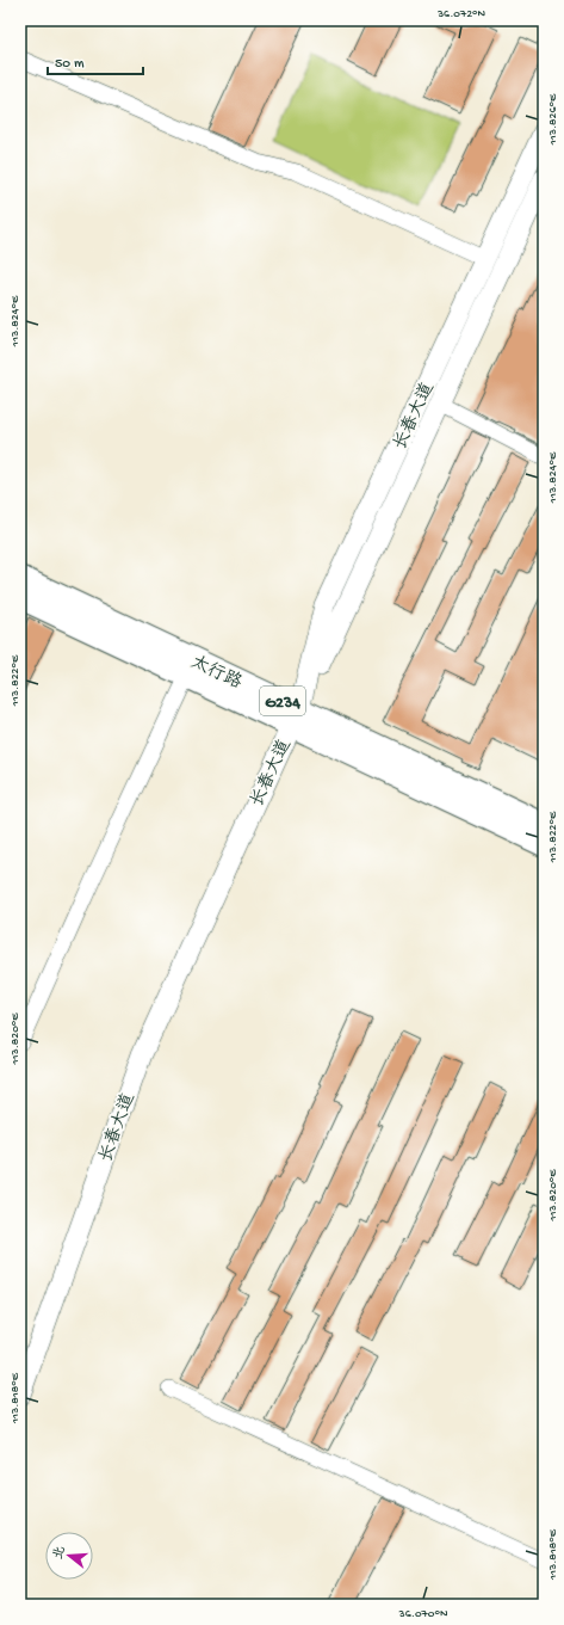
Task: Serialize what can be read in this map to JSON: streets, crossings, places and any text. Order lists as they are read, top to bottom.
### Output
{
  "streets": {
    "highway": ["太行路", "G234"],
    "main road": ["长春大道"]
  },
  "crossings": [
    ["长春大道", "太行路"]
  ],
  "scale_bar": "50 m",
  "north": "left",
  "coordinates": [
    "36.072°N",
    "113.826°E",
    "113.824°E",
    "113.822°E",
    "113.820°E",
    "113.818°E",
    "36.070°N"
  ]
}
